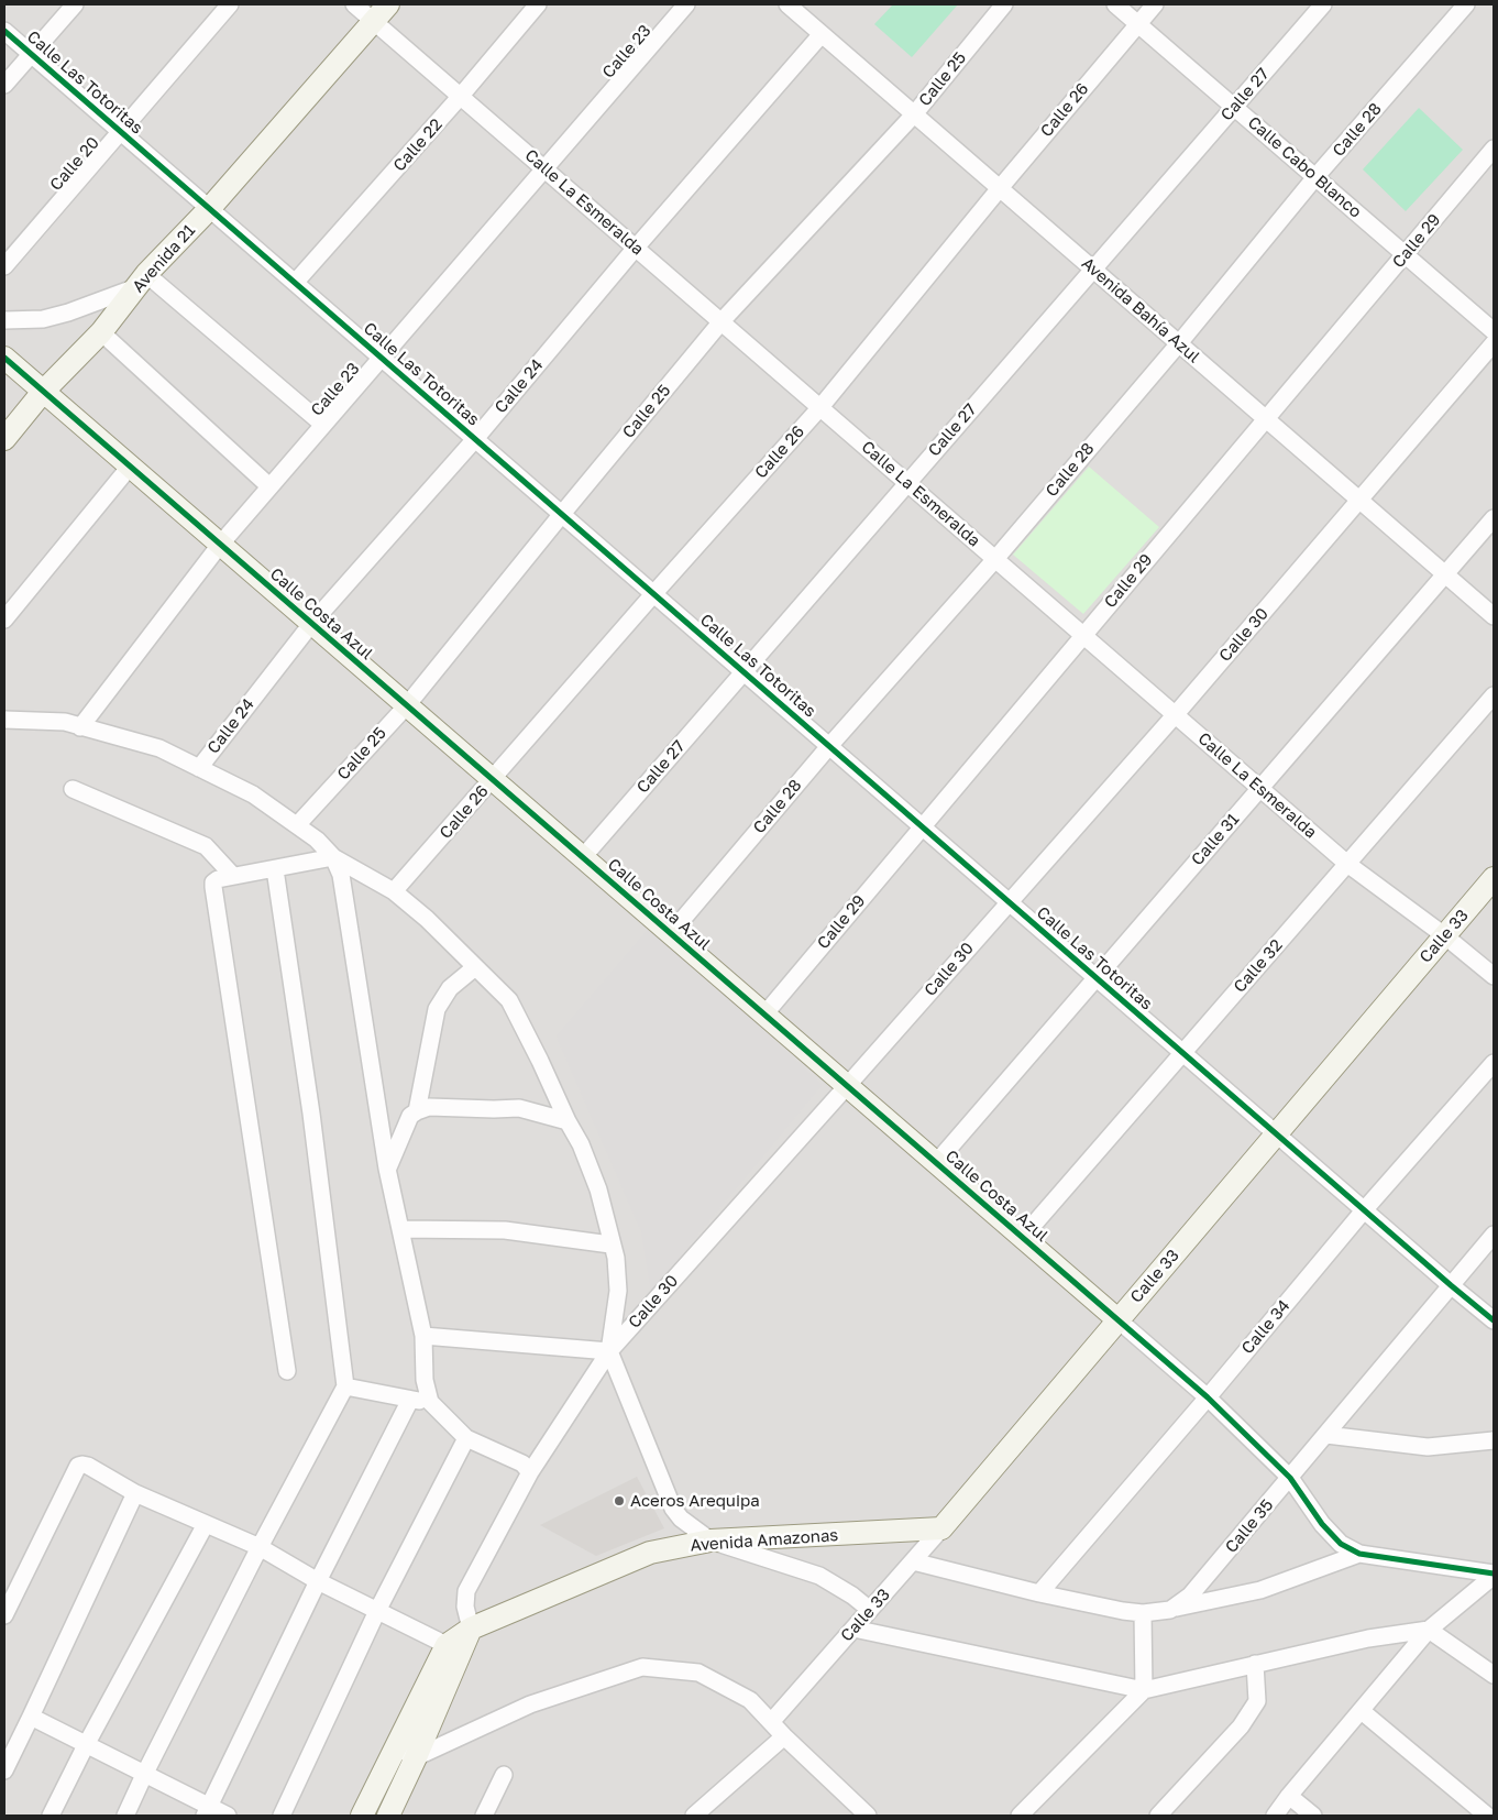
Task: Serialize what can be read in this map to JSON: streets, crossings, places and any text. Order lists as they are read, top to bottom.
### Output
{
  "streets": {
    "street": [
      "Calle 23",
      "Calle 25",
      "Calle Las Totoritas",
      "Calle 27",
      "Calle 26",
      "Calle 28",
      "Calle 22",
      "Calle 20",
      "Calle Cabo Blanco",
      "Calle La Esmeralda",
      "Calle 29",
      "Avenida 21",
      "Avenida Bahía Azul",
      "Calle 24",
      "Calle Costa Azul",
      "Calle 30",
      "Calle 31",
      "Calle 33",
      "Calle 32",
      "Calle 34",
      "Calle 35",
      "Avenida Amazonas"
    ]
  },
  "crossings": [
    ["Calle 23", "Calle Las Totoritas"],
    ["Calle 23", "Calle La Esmeralda"],
    ["Calle 23", "Calle Costa Azul"],
    ["Calle 25", "Calle Las Totoritas"],
    ["Calle 25", "Calle La Esmeralda"],
    ["Calle 25", "Avenida Bahía Azul"],
    ["Calle 25", "Calle Costa Azul"],
    ["Calle Las Totoritas", "Calle 27"],
    ["Calle Las Totoritas", "Calle 26"],
    ["Calle Las Totoritas", "Calle 28"],
    ["Calle Las Totoritas", "Calle 22"],
    ["Calle Las Totoritas", "Calle 20"],
    ["Calle Las Totoritas", "Calle 29"],
    ["Calle Las Totoritas", "Avenida 21"],
    ["Calle Las Totoritas", "Calle 24"],
    ["Calle Las Totoritas", "Calle 30"],
    ["Calle Las Totoritas", "Calle 31"],
    ["Calle Las Totoritas", "Calle 33"],
    ["Calle Las Totoritas", "Calle 32"],
    ["Calle Las Totoritas", "Calle 34"],
    ["Calle Las Totoritas", "Calle 35"],
    ["Calle 27", "Calle Cabo Blanco"],
    ["Calle 27", "Calle La Esmeralda"],
    ["Calle 27", "Avenida Bahía Azul"],
    ["Calle 27", "Calle Costa Azul"],
    ["Calle 26", "Calle Cabo Blanco"],
    ["Calle 26", "Calle La Esmeralda"],
    ["Calle 26", "Avenida Bahía Azul"],
    ["Calle 26", "Calle Costa Azul"],
    ["Calle 28", "Calle Cabo Blanco"],
    ["Calle 28", "Calle La Esmeralda"],
    ["Calle 28", "Avenida Bahía Azul"],
    ["Calle 28", "Calle Costa Azul"],
    ["Calle 22", "Calle La Esmeralda"],
    ["Calle Cabo Blanco", "Calle 29"],
    ["Calle La Esmeralda", "Calle 29"],
    ["Calle La Esmeralda", "Avenida 21"],
    ["Calle La Esmeralda", "Calle 24"],
    ["Calle La Esmeralda", "Calle 30"],
    ["Calle La Esmeralda", "Calle 31"],
    ["Calle La Esmeralda", "Calle 33"],
    ["Calle La Esmeralda", "Calle 32"],
    ["Calle 29", "Avenida Bahía Azul"],
    ["Calle 29", "Calle Costa Azul"],
    ["Avenida 21", "Calle Costa Azul"],
    ["Avenida Bahía Azul", "Calle 24"],
    ["Avenida Bahía Azul", "Calle 30"],
    ["Avenida Bahía Azul", "Calle 31"],
    ["Calle 24", "Calle Costa Azul"],
    ["Calle Costa Azul", "Calle 30"],
    ["Calle Costa Azul", "Calle 31"],
    ["Calle Costa Azul", "Calle 33"],
    ["Calle Costa Azul", "Calle 32"],
    ["Calle Costa Azul", "Calle 34"],
    ["Calle Costa Azul", "Calle 35"],
    ["Calle 30", "Avenida Amazonas"],
    ["Calle 33", "Calle 35"],
    ["Calle 33", "Avenida Amazonas"],
    ["Calle 34", "Calle 35"]
  ],
  "places": ["Aceros Arequipa"]
}
